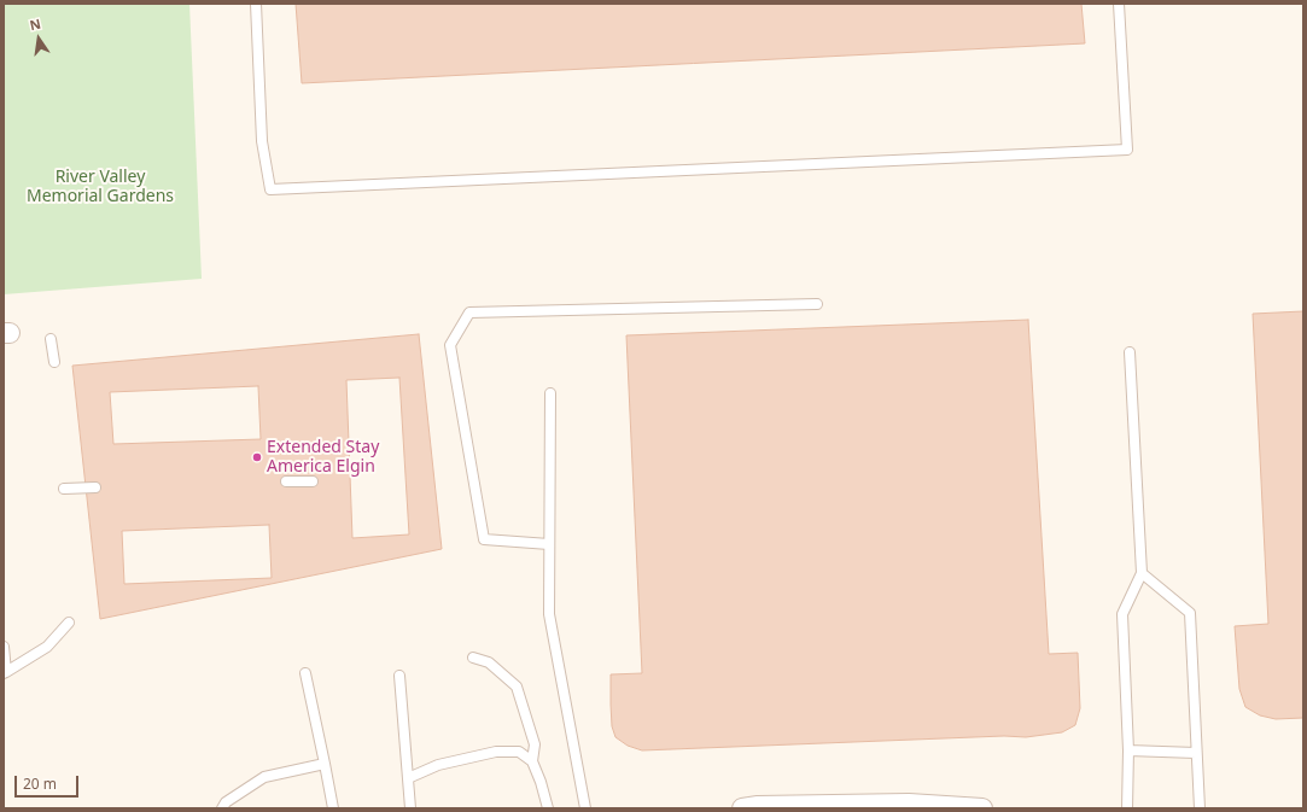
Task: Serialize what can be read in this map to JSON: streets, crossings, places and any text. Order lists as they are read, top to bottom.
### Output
{
  "parks": ["River Valley Memorial Gardens"],
  "places": ["Extended Stay America Elgin"],
  "scale_bar": "20 m",
  "north": "top"
}
